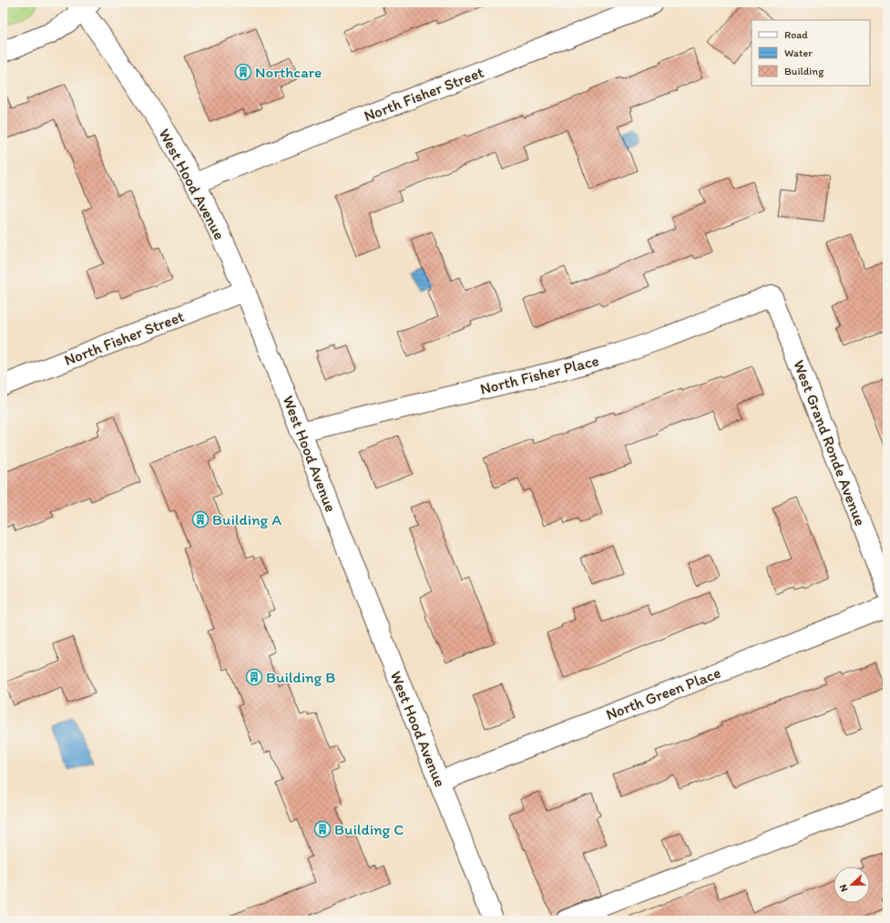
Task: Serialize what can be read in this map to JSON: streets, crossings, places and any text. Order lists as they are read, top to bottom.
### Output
{
  "streets": {
    "street": [
      "North Fisher Street",
      "West Hood Avenue",
      "North Fisher Place",
      "West Grand Ronde Avenue",
      "North Green Place"
    ]
  },
  "crossings": [
    ["North Fisher Street", "West Hood Avenue"],
    ["West Hood Avenue", "North Fisher Place"],
    ["West Hood Avenue", "North Green Place"],
    ["North Fisher Place", "West Grand Ronde Avenue"]
  ],
  "places": {
    "building": [
      "Northcare",
      "Building A",
      "Building B",
      "Building C"
    ]
  },
  "legend": ["Road", "Water", "Building"],
  "north": "left"
}
